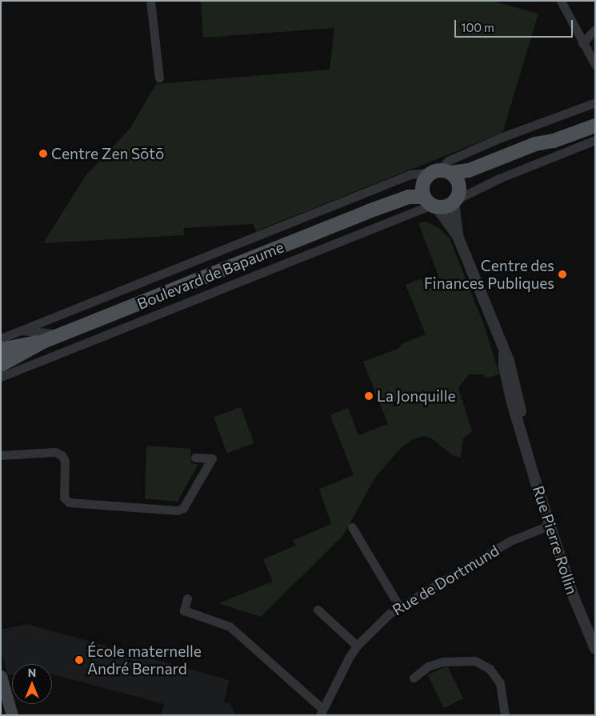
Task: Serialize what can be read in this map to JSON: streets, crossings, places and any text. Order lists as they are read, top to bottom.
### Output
{
  "streets": {
    "main road": ["Boulevard de Bapaume"],
    "street": ["Rue Pierre Rollin", "Rue de Dortmund"]
  },
  "crossings": [
    ["Boulevard de Bapaume", "Rue Pierre Rollin"],
    ["Rue Pierre Rollin", "Rue de Dortmund"]
  ],
  "places": [
    "Centre Zen Sōtō",
    "Centre des Finances Publiques",
    "La Jonquille",
    "École maternelle André Bernard"
  ],
  "scale_bar": "100 m",
  "north": "top"
}
